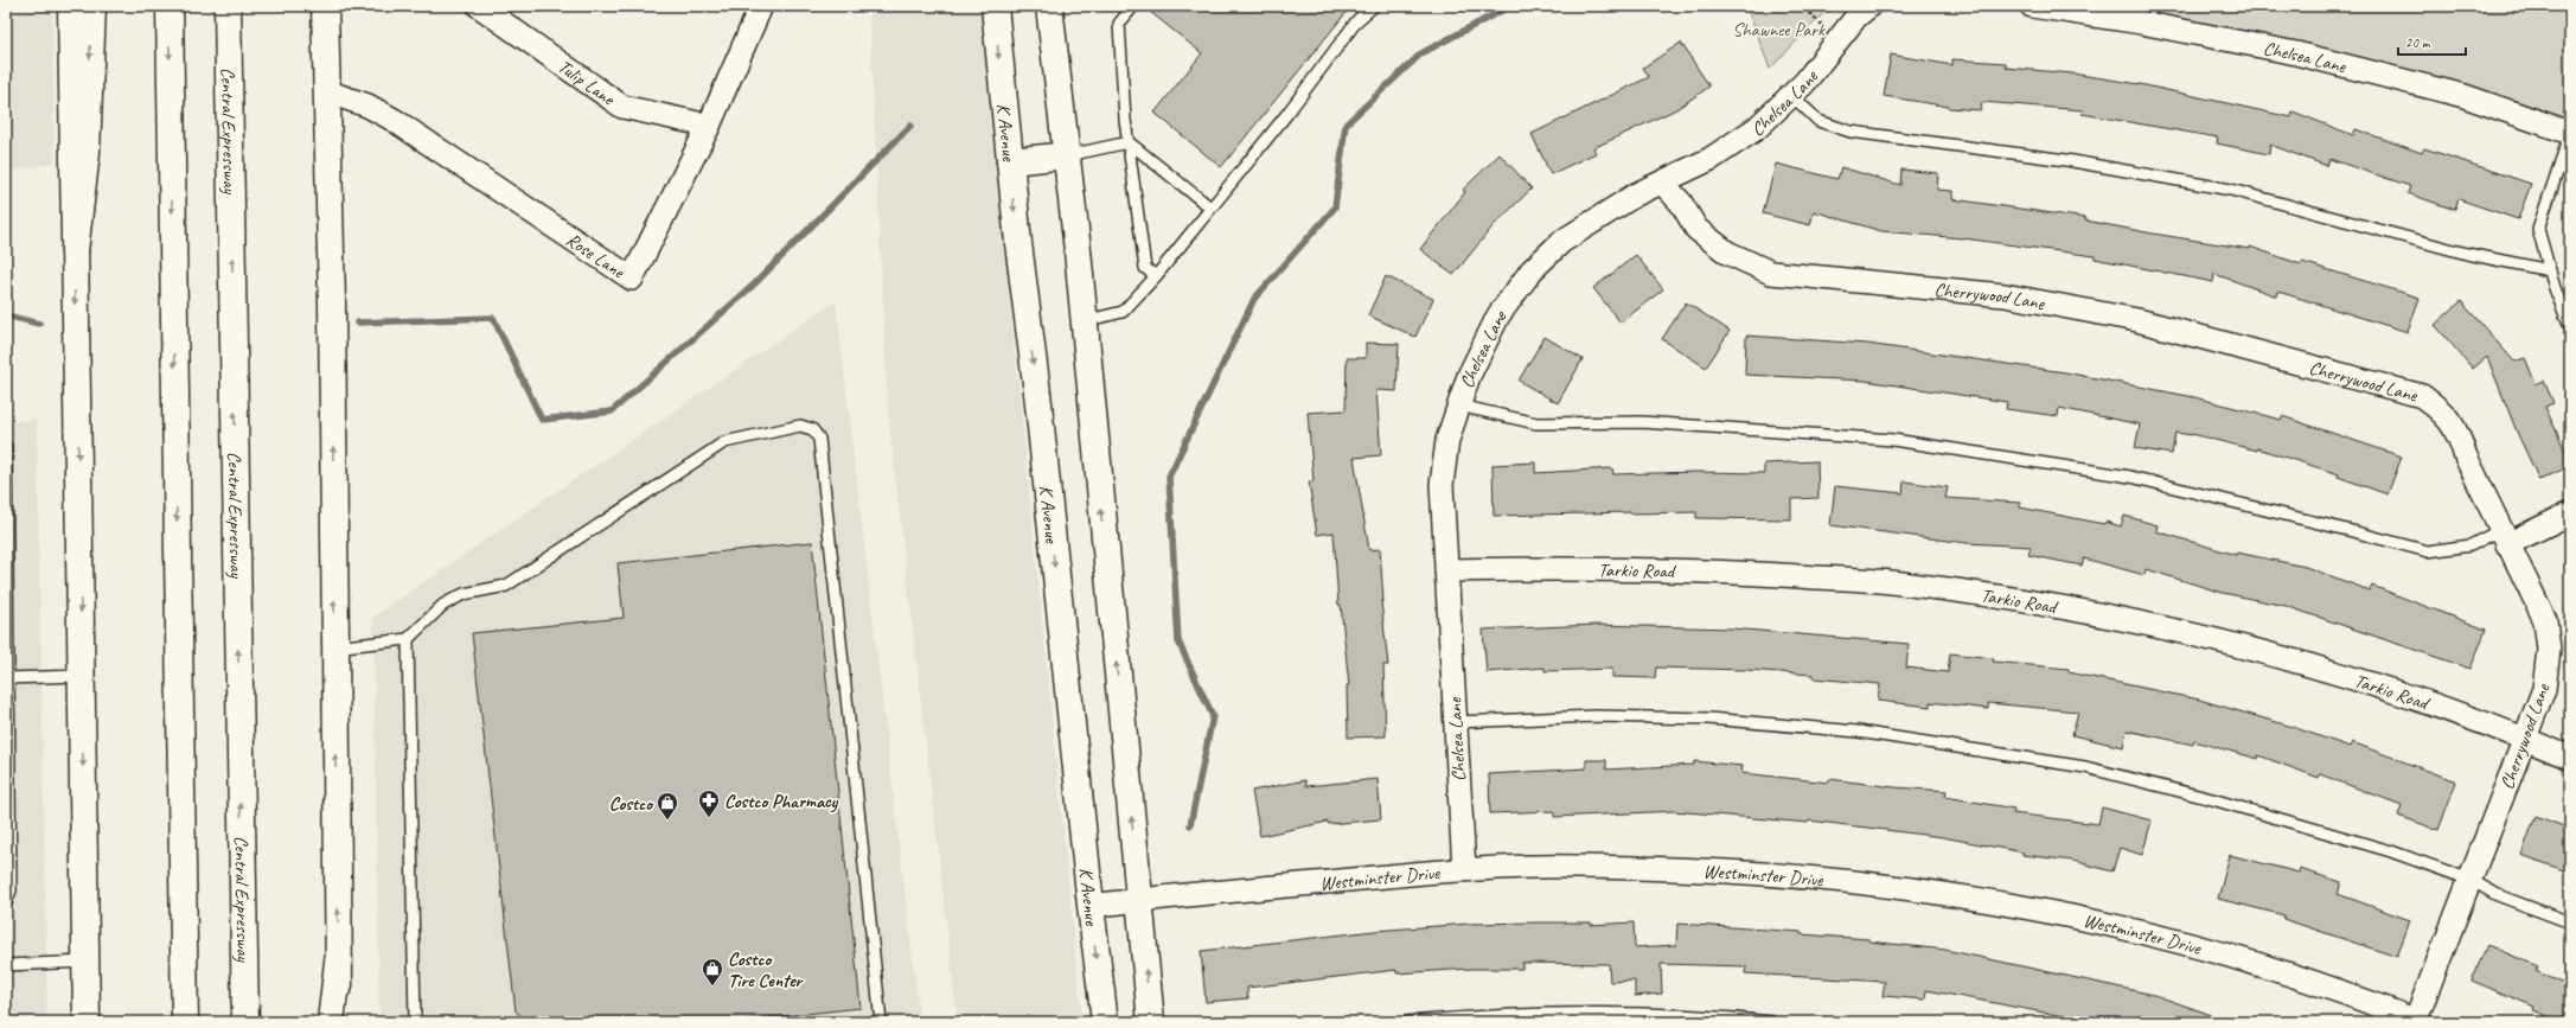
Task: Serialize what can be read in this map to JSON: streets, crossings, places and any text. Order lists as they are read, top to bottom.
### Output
{
  "streets": {
    "main road": ["Central Expressway", "K Avenue"],
    "street": [
      "Chelsea Lane",
      "Tulip Lane",
      "Rose Lane",
      "Cherrywood Lane",
      "Tarkio Road",
      "Westminster Drive"
    ]
  },
  "crossings": [
    ["Chelsea Lane", "Cherrywood Lane"],
    ["Chelsea Lane", "Tarkio Road"],
    ["Chelsea Lane", "Westminster Drive"],
    ["Tulip Lane", "Rose Lane"],
    ["K Avenue", "Westminster Drive"],
    ["Cherrywood Lane", "Tarkio Road"],
    ["Cherrywood Lane", "Westminster Drive"]
  ],
  "parks": ["Shawnee Park"],
  "places": {
    "pharmacy": ["Costco Pharmacy"],
    "shop": ["Costco", "Costco Tire Center"]
  },
  "scale_bar": "20 m"
}
